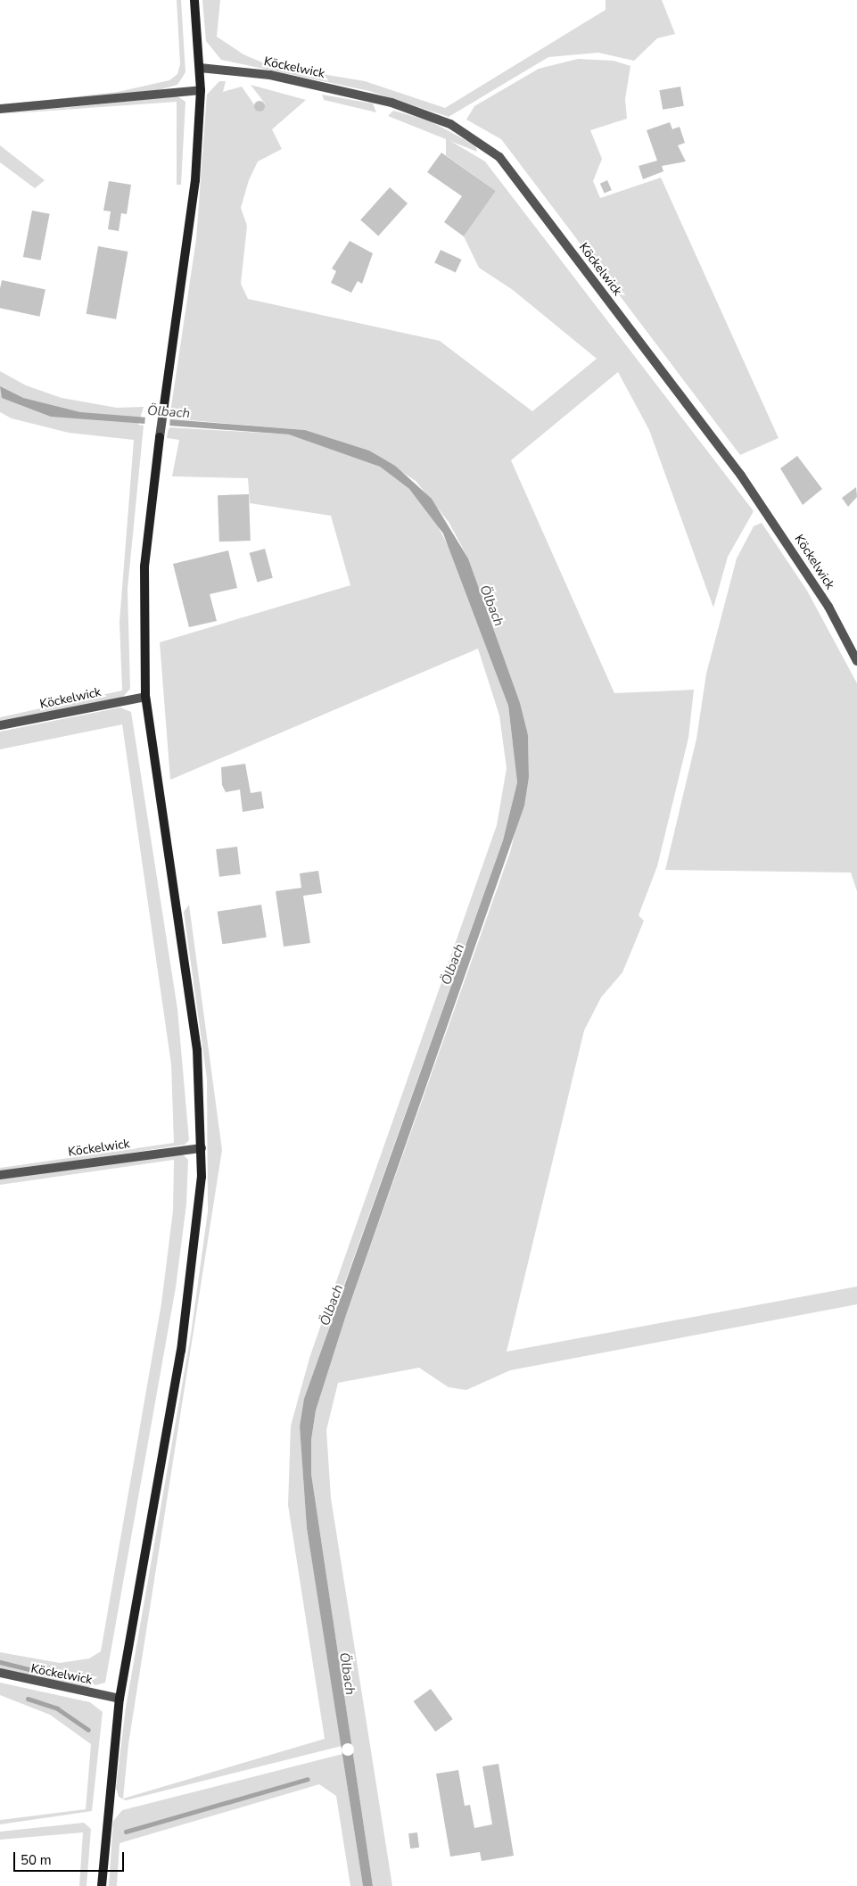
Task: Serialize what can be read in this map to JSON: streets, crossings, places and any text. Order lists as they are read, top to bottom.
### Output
{
  "streets": {
    "street": ["Köckelwick"]
  },
  "water": ["Ölbach"],
  "scale_bar": "50 m"
}
